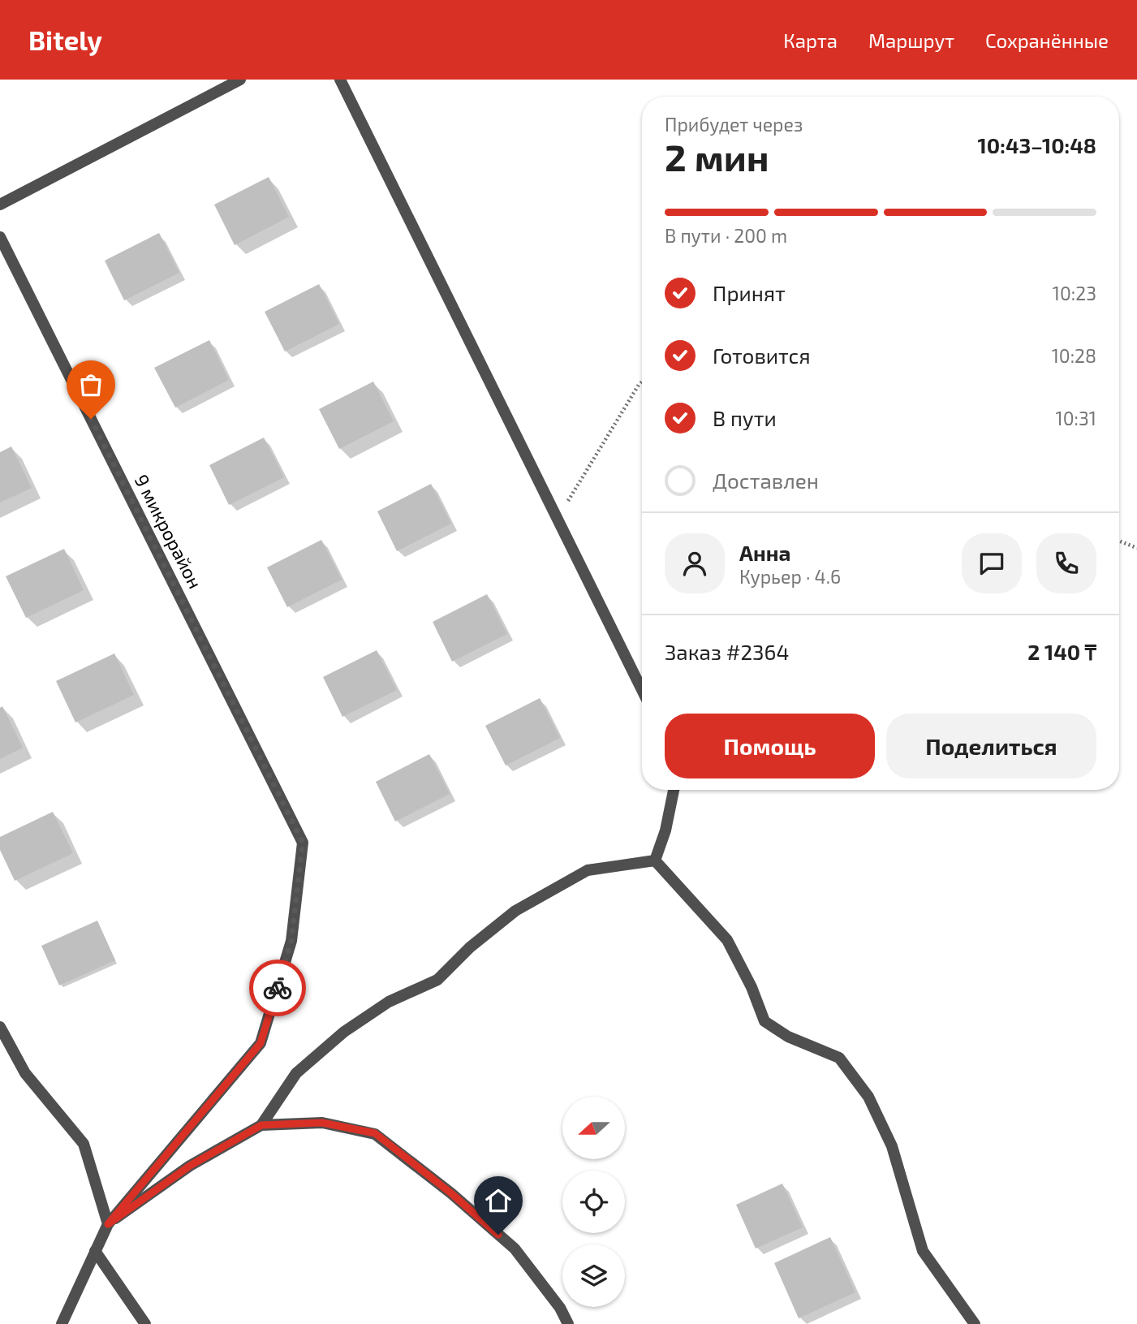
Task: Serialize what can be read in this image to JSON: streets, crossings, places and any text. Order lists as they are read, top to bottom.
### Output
{
  "streets": {
    "street": ["9 микрорайон"]
  },
  "north": "left",
  "page": {
    "header": "Bitely",
    "nav": ["Карта", "Маршрут", "Сохранённые"],
    "heading": ["2 мин", "Прибудет через", "10:43–10:48"],
    "panel": [
      "Анна",
      "Курьер · 4.6",
      "Заказ #2364",
      "2 140 ₸"
    ],
    "bar": "В пути · 200 m",
    "list": [
      ["Принят", "10:23"],
      ["Готовится", "10:28"],
      ["В пути", "10:31"],
      "Доставлен"
    ],
    "buttons": ["Помощь", "Поделиться"]
  }
}
